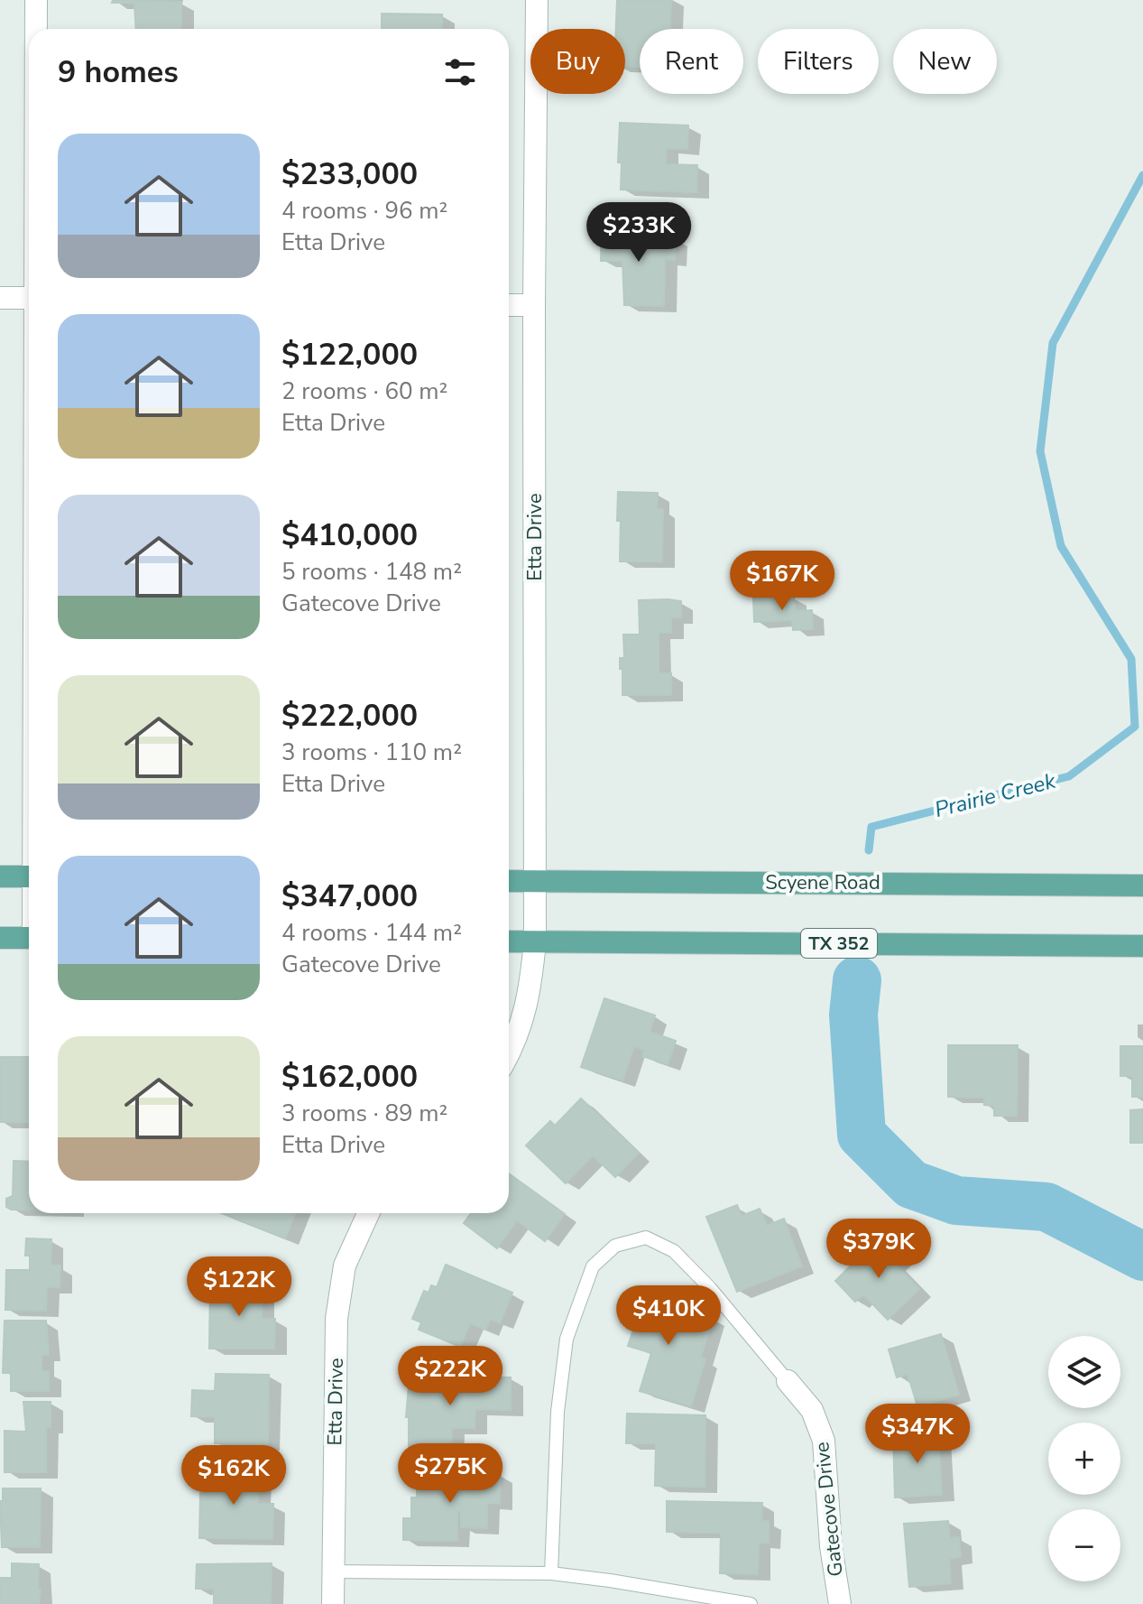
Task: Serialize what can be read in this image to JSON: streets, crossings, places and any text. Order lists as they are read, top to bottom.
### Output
{
  "streets": {
    "main road": ["Scyene Road", "TX 352"],
    "street": ["Etta Drive", "Gatecove Drive"]
  },
  "crossings": [
    ["Etta Drive", "Scyene Road"],
    ["Etta Drive", "TX 352"]
  ],
  "water": ["Prairie Creek"],
  "page": {
    "chip": [
      "Buy",
      "Rent",
      "Filters",
      "New"
    ],
    "heading": "9 homes",
    "list": [
      {
        "name": "$233,000",
        "note": "4 rooms · 96 m² · Etta Drive"
      },
      {
        "name": "$122,000",
        "note": "2 rooms · 60 m² · Etta Drive"
      },
      {
        "name": "$410,000",
        "note": "5 rooms · 148 m² · Gatecove Drive"
      },
      {
        "name": "$222,000",
        "note": "3 rooms · 110 m² · Etta Drive"
      },
      {
        "name": "$347,000",
        "note": "4 rooms · 144 m² · Gatecove Drive"
      },
      {
        "name": "$162,000",
        "note": "3 rooms · 89 m² · Etta Drive"
      }
    ],
    "price": [
      "$233K",
      "$167K",
      "$379K",
      "$122K",
      "$410K",
      "$222K",
      "$347K",
      "$275K",
      "$162K"
    ],
    "map_buttons": ["+", "−"]
  }
}
